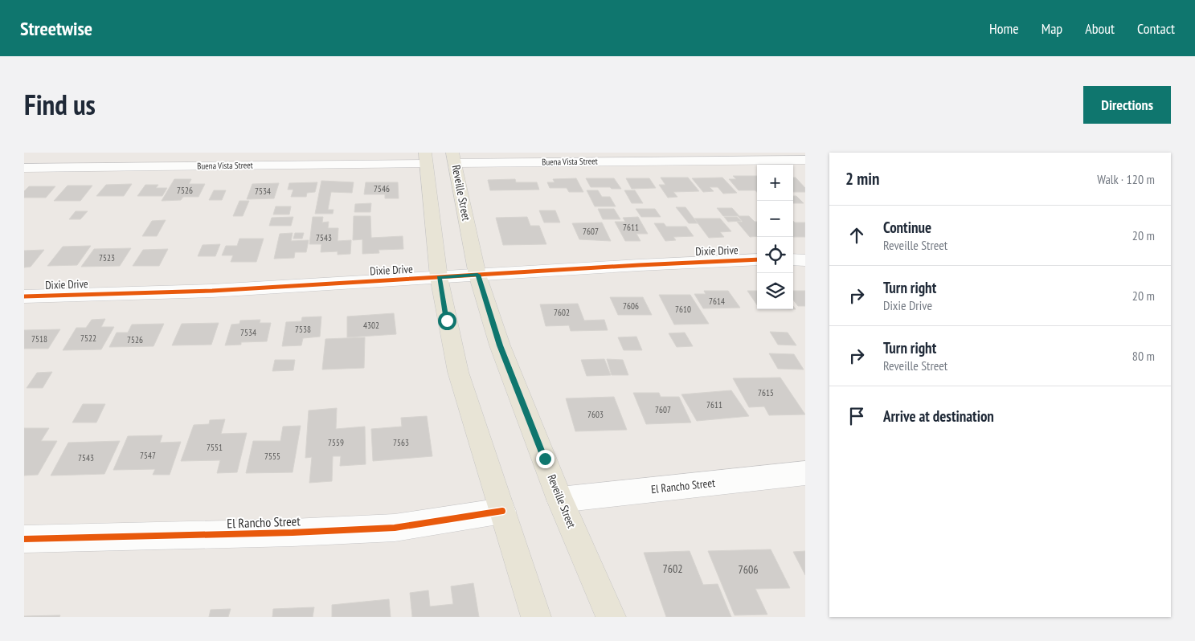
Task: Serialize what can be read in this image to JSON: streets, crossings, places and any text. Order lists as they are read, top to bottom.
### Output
{
  "streets": {
    "main road": ["Reveille Street"],
    "street": ["Buena Vista Street", "Dixie Drive", "El Rancho Street"]
  },
  "crossings": [
    ["Buena Vista Street", "Reveille Street"],
    ["Reveille Street", "Dixie Drive"],
    ["Reveille Street", "El Rancho Street"]
  ],
  "house_numbers": [
    "7546",
    "7526",
    "7534",
    "7611",
    "7607",
    "7543",
    "7523",
    "7614",
    "7606",
    "7610",
    "7602",
    "4302",
    "7538",
    "7534",
    "7522",
    "7518",
    "7526",
    "7615",
    "7611",
    "7607",
    "7603",
    "7559",
    "7563",
    "7551",
    "7547",
    "7555",
    "7543",
    "7602",
    "7606"
  ],
  "page": {
    "header": "Streetwise",
    "nav": [
      "Home",
      "Map",
      "About",
      "Contact"
    ],
    "title": "Find us",
    "buttons": "Directions",
    "heading": ["2 min", "Walk · 120 m"],
    "map_buttons": ["+", "−"],
    "list": [
      ["Continue", "Reveille Street", "20 m"],
      ["Turn right", "Dixie Drive", "20 m"],
      ["Turn right", "Reveille Street", "80 m"],
      "Arrive at destination"
    ]
  }
}
